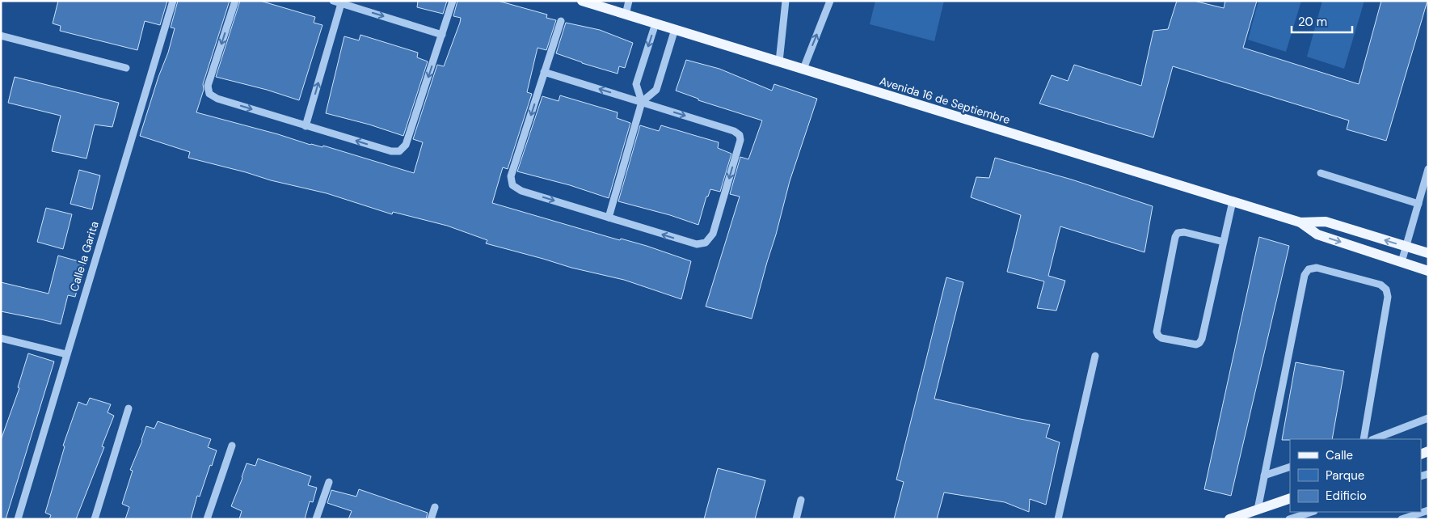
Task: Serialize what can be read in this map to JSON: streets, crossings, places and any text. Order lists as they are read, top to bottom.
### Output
{
  "streets": {
    "main road": ["Avenida 16 de Septiembre"],
    "street": ["Calle la Garita"]
  },
  "legend": ["Calle", "Parque", "Edificio"],
  "scale_bar": "20 m"
}
